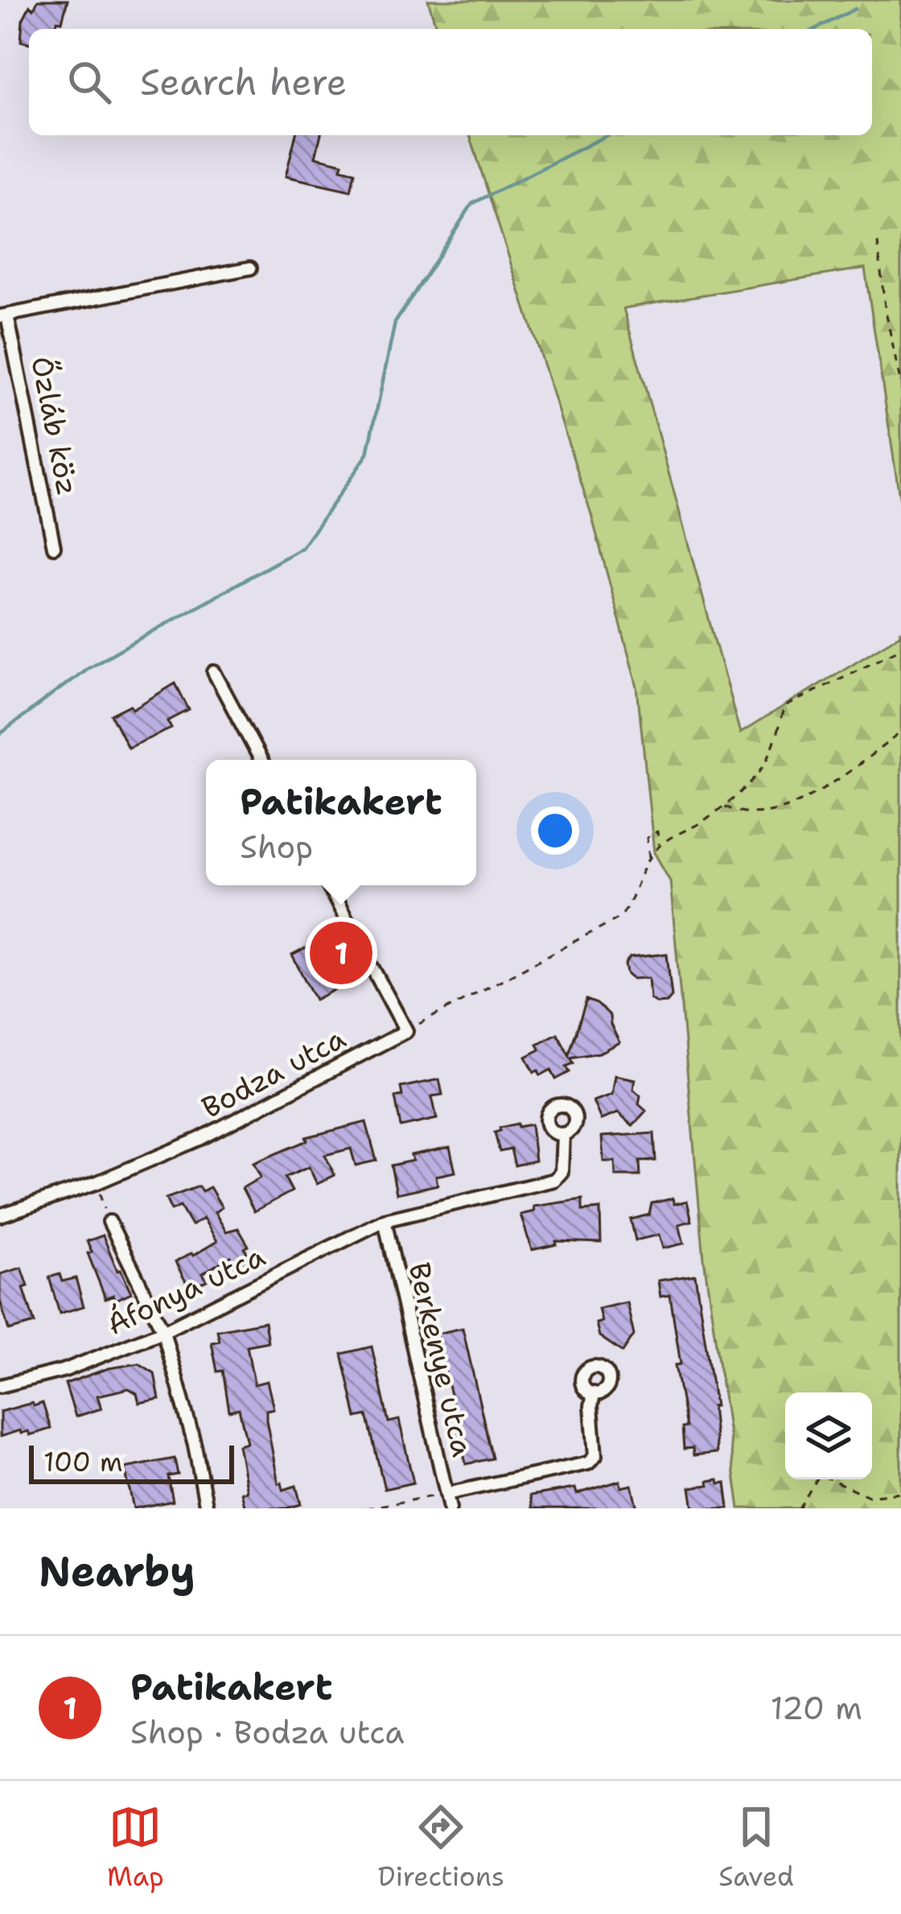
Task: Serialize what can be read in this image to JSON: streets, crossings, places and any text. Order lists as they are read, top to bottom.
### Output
{
  "streets": {
    "street": [
      "Őzláb köz",
      "Bodza utca",
      "Áfonya utca",
      "Berkenye utca"
    ]
  },
  "crossings": [
    ["Áfonya utca", "Berkenye utca"]
  ],
  "scale_bar": "100 m",
  "page": {
    "search": "Search here",
    "popup": ["Patikakert", "Shop"],
    "pins": "1",
    "scale": "100 m",
    "heading": "Nearby",
    "list": [
      {
        "mark": "1",
        "name": "Patikakert",
        "note": "Shop · Bodza utca",
        "value": "120 m"
      }
    ],
    "nav": ["Map", "Directions", "Saved"]
  }
}
